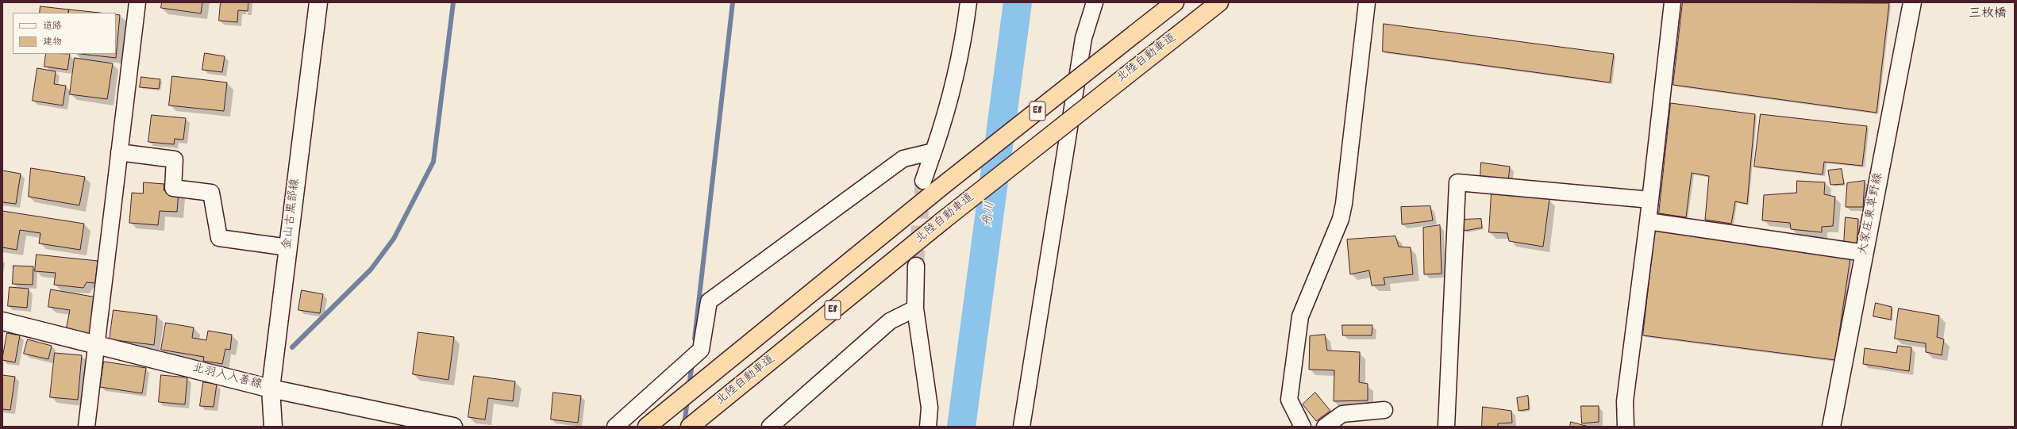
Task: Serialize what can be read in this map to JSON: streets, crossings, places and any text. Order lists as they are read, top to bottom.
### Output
{
  "streets": {
    "highway": ["北陸自動車道", "E8"],
    "main road": ["金山古黒部線", "大家庄東草野線", "北羽入入善線"]
  },
  "crossings": [
    ["金山古黒部線", "北羽入入善線"]
  ],
  "districts": ["三枚橋"],
  "water": ["舟川"],
  "legend": ["道路", "建物"]
}
